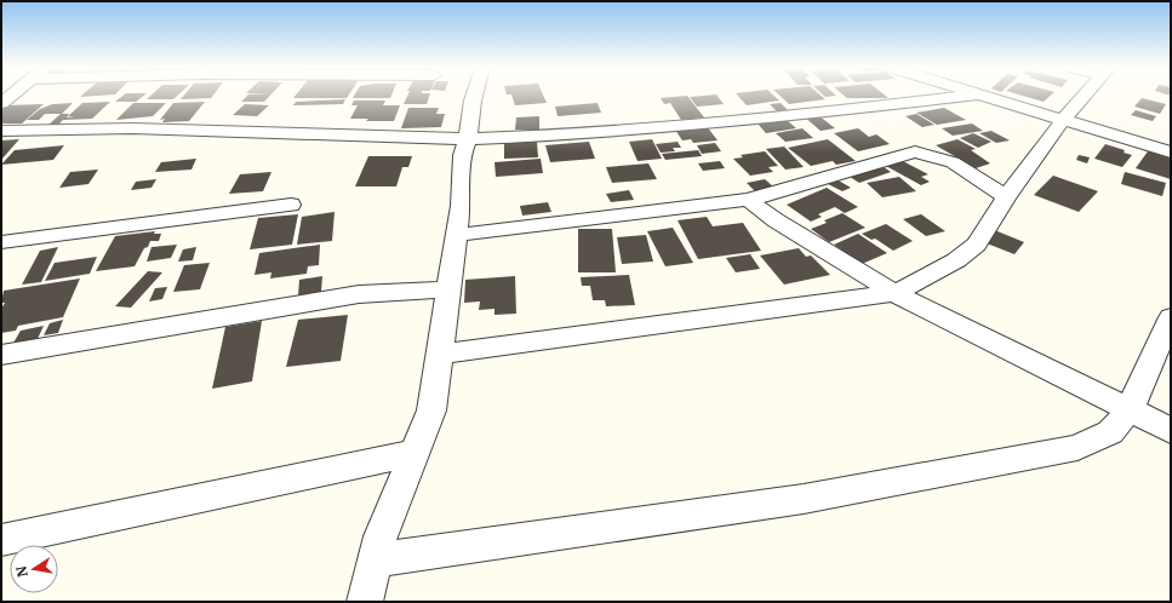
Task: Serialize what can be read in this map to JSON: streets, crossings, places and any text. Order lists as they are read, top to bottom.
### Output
{
  "north": "left"
}
